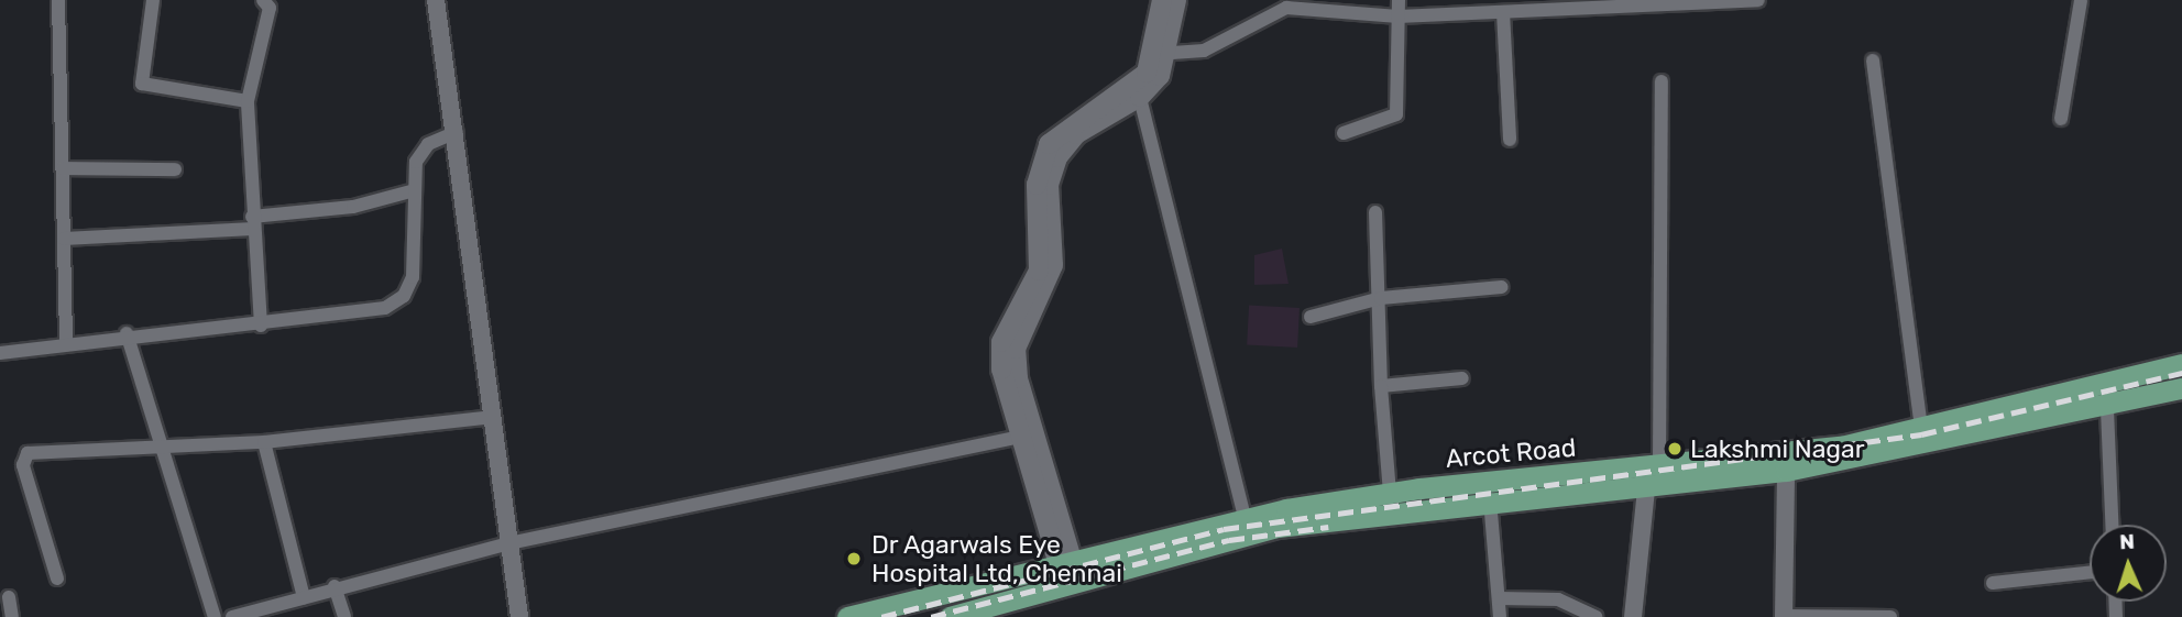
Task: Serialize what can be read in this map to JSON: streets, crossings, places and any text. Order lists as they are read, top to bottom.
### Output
{
  "streets": {
    "main road": ["Arcot Road"]
  },
  "places": ["Lakshmi Nagar", "Dr Agarwals Eye Hospital Ltd, Chennai"],
  "north": "top"
}
